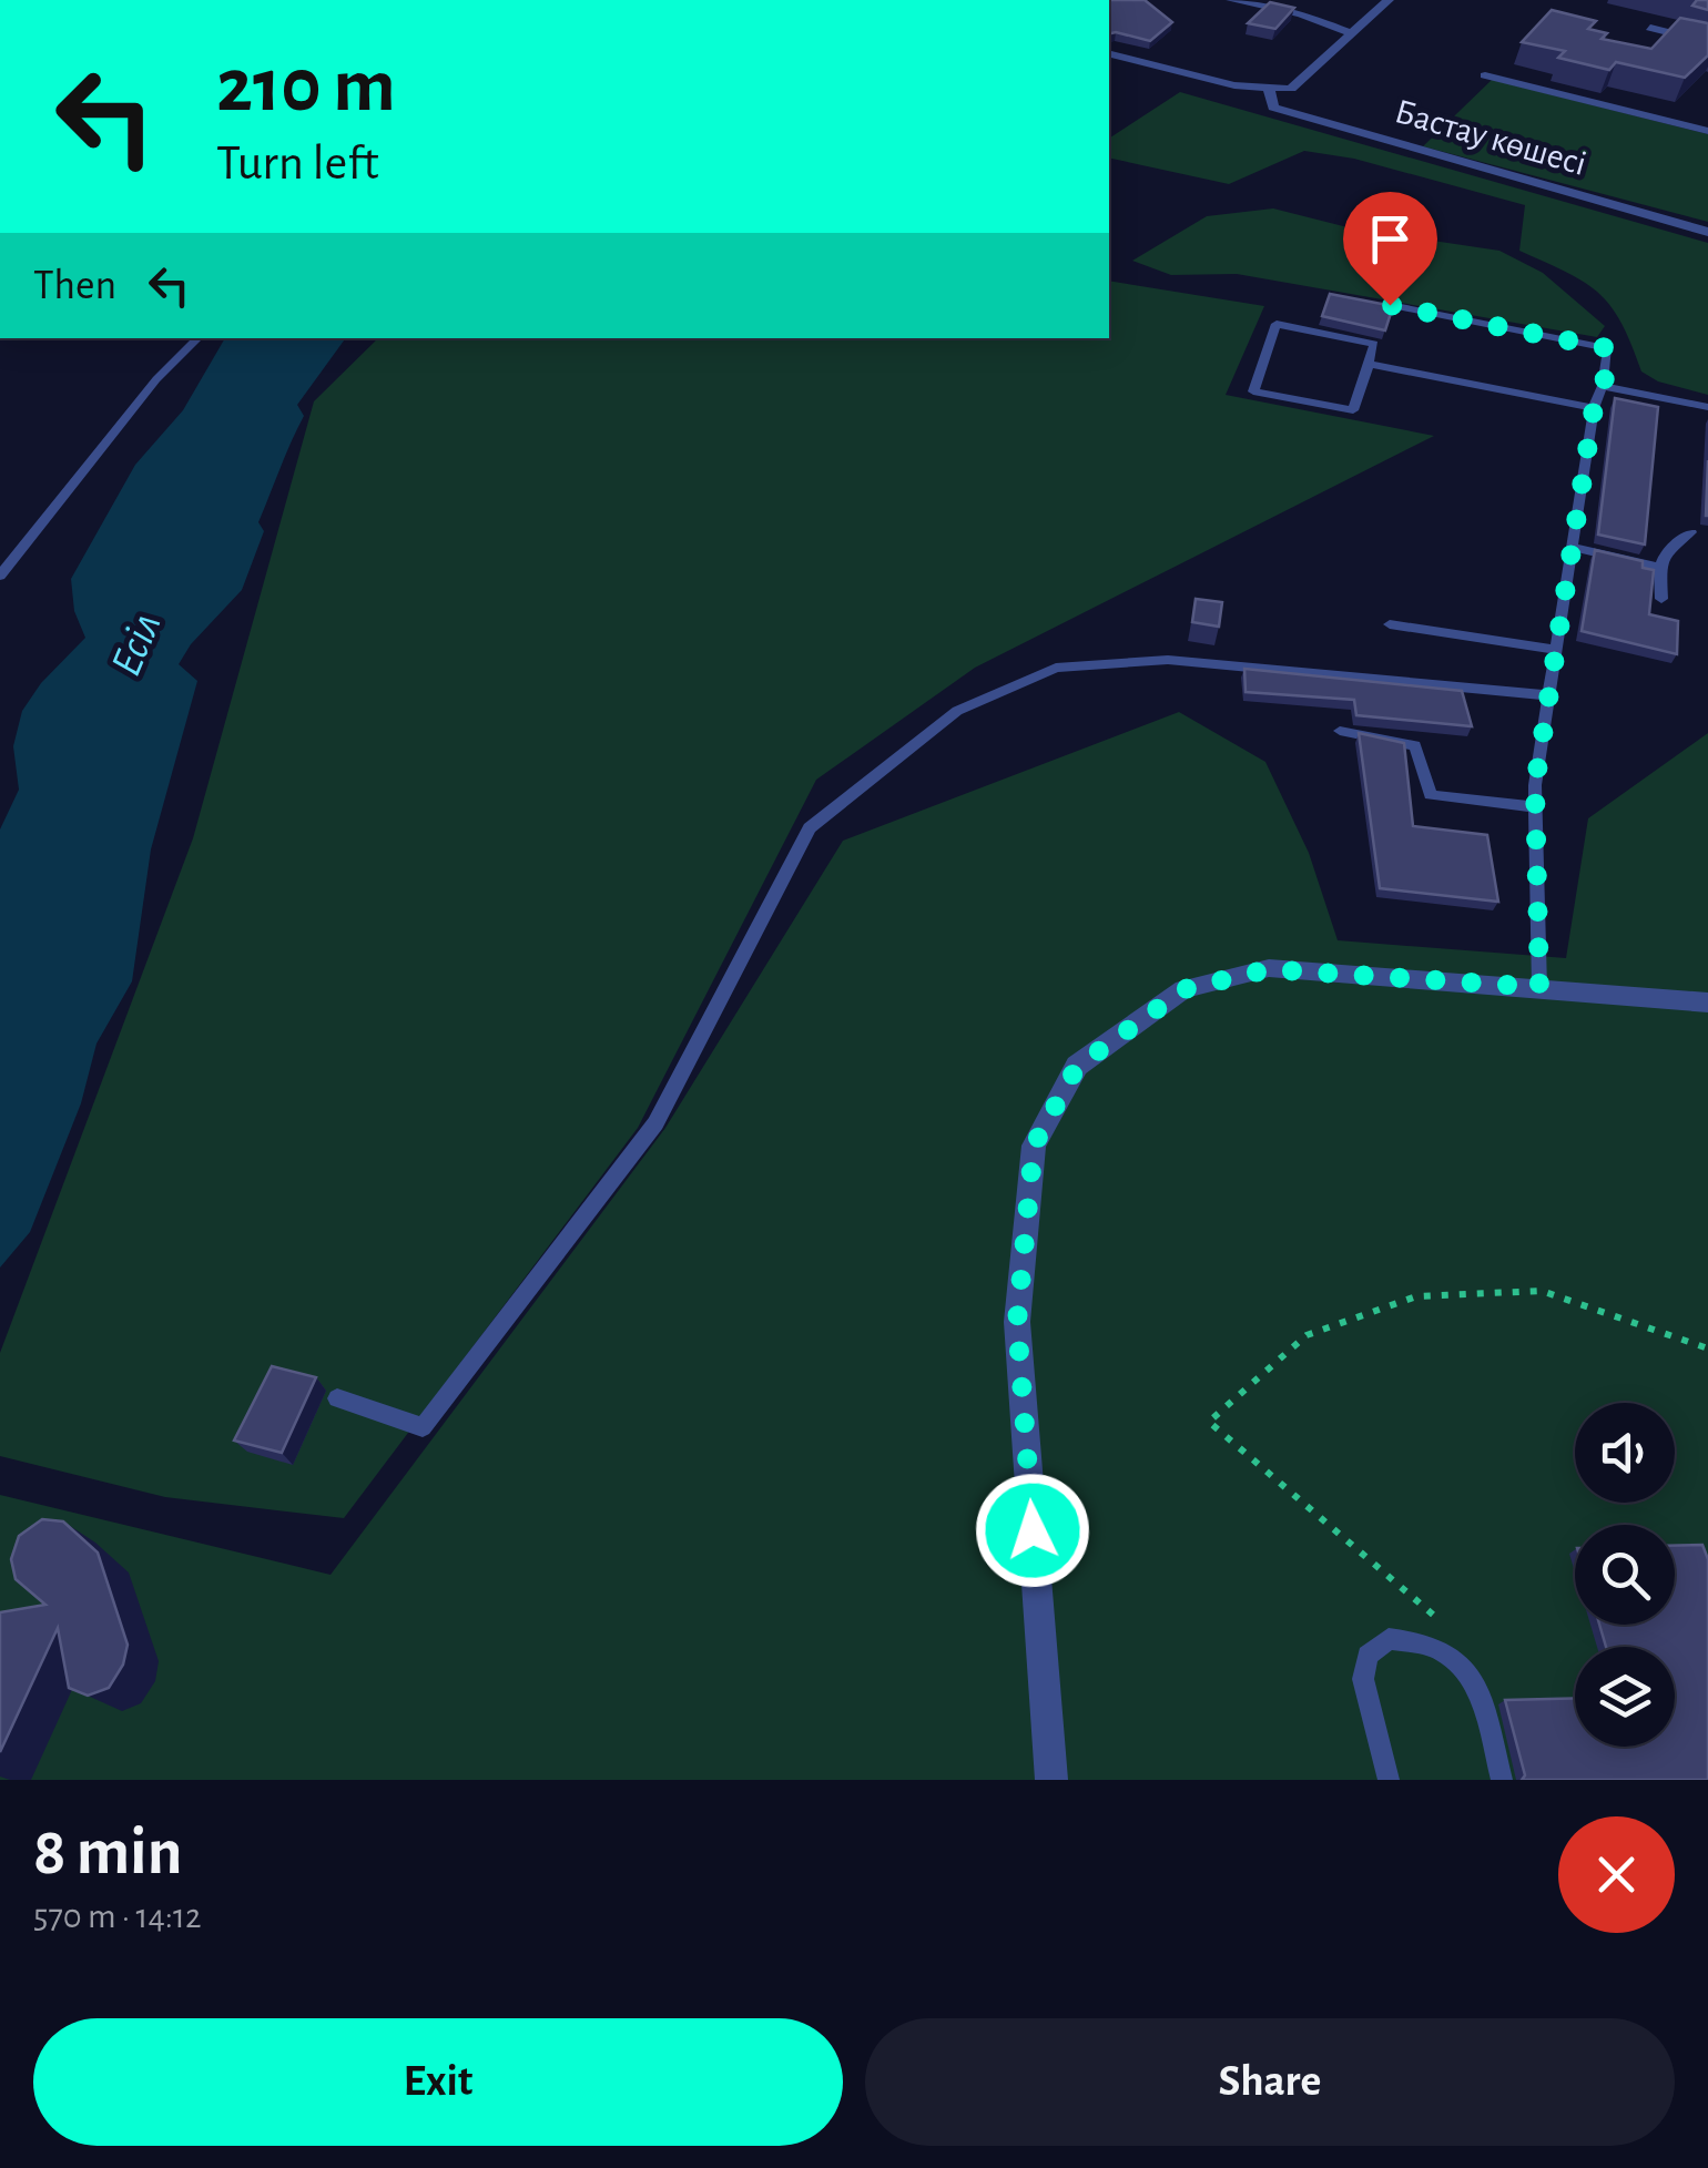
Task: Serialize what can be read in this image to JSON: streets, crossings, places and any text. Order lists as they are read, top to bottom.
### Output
{
  "streets": {
    "street": ["Бастау көшесі"]
  },
  "water": ["Есіл"],
  "page": {
    "turn": ["210 m", "Turn left"],
    "then": "Then",
    "heading": ["8 min", "570 m · 14:12"],
    "buttons": ["Exit", "Share"]
  }
}
